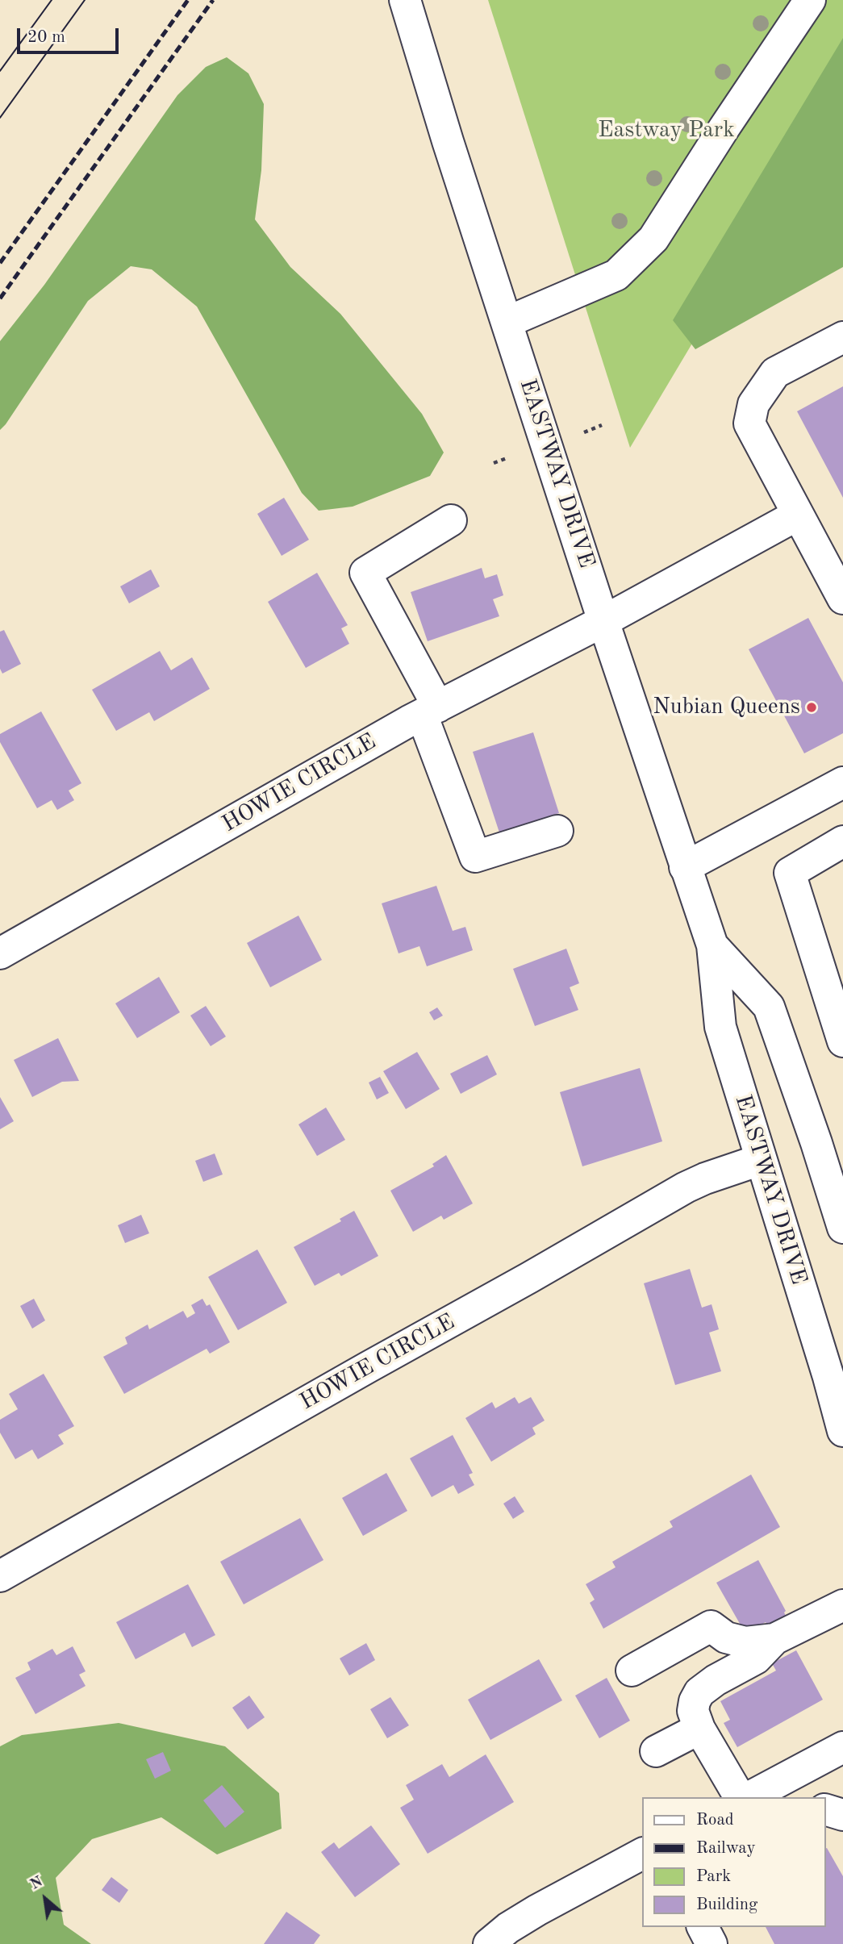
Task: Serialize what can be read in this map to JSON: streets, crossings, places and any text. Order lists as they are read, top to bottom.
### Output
{
  "streets": {
    "street": ["EASTWAY DRIVE", "HOWIE CIRCLE"]
  },
  "crossings": [
    ["EASTWAY DRIVE", "HOWIE CIRCLE"]
  ],
  "parks": ["Eastway Park"],
  "places": ["Nubian Queens"],
  "legend": [
    "Road",
    "Railway",
    "Park",
    "Building"
  ],
  "scale_bar": "20 m",
  "north": "top left"
}
